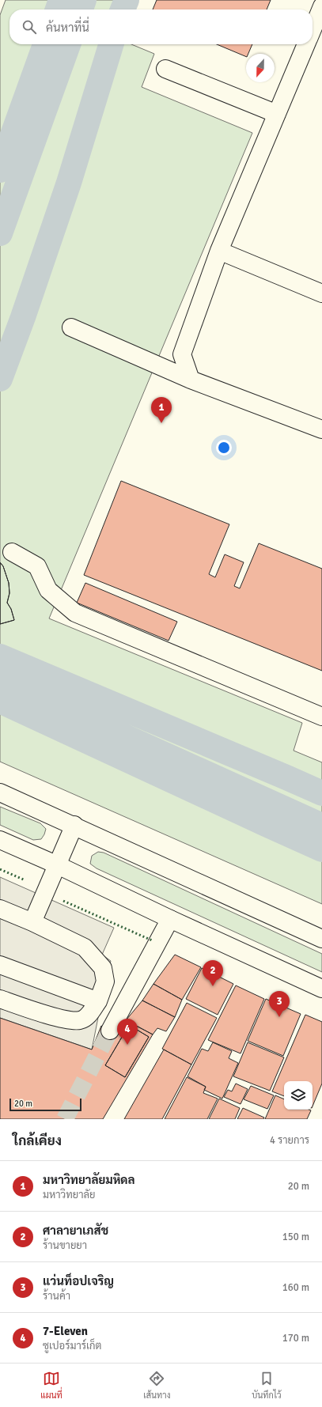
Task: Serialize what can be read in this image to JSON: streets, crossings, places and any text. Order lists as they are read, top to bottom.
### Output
{
  "scale_bar": "20 m",
  "north": "bottom",
  "page": {
    "search": "ค้นหาที่นี่",
    "pins": [
      "1",
      "2",
      "3",
      "4"
    ],
    "scale": "20 m",
    "heading": ["ใกล้เคียง", "4 รายการ"],
    "list": [
      {
        "mark": "1",
        "name": "มหาวิทยาลัยมหิดล",
        "note": "มหาวิทยาลัย",
        "value": "20 m"
      },
      {
        "mark": "2",
        "name": "ศาลายาเภสัช",
        "note": "ร้านขายยา",
        "value": "150 m"
      },
      {
        "mark": "3",
        "name": "แว่นท็อปเจริญ",
        "note": "ร้านค้า",
        "value": "160 m"
      },
      {
        "mark": "4",
        "name": "7-Eleven",
        "note": "ซูเปอร์มาร์เก็ต",
        "value": "170 m"
      }
    ],
    "nav": ["แผนที่", "เส้นทาง", "บันทึกไว้"]
  }
}
